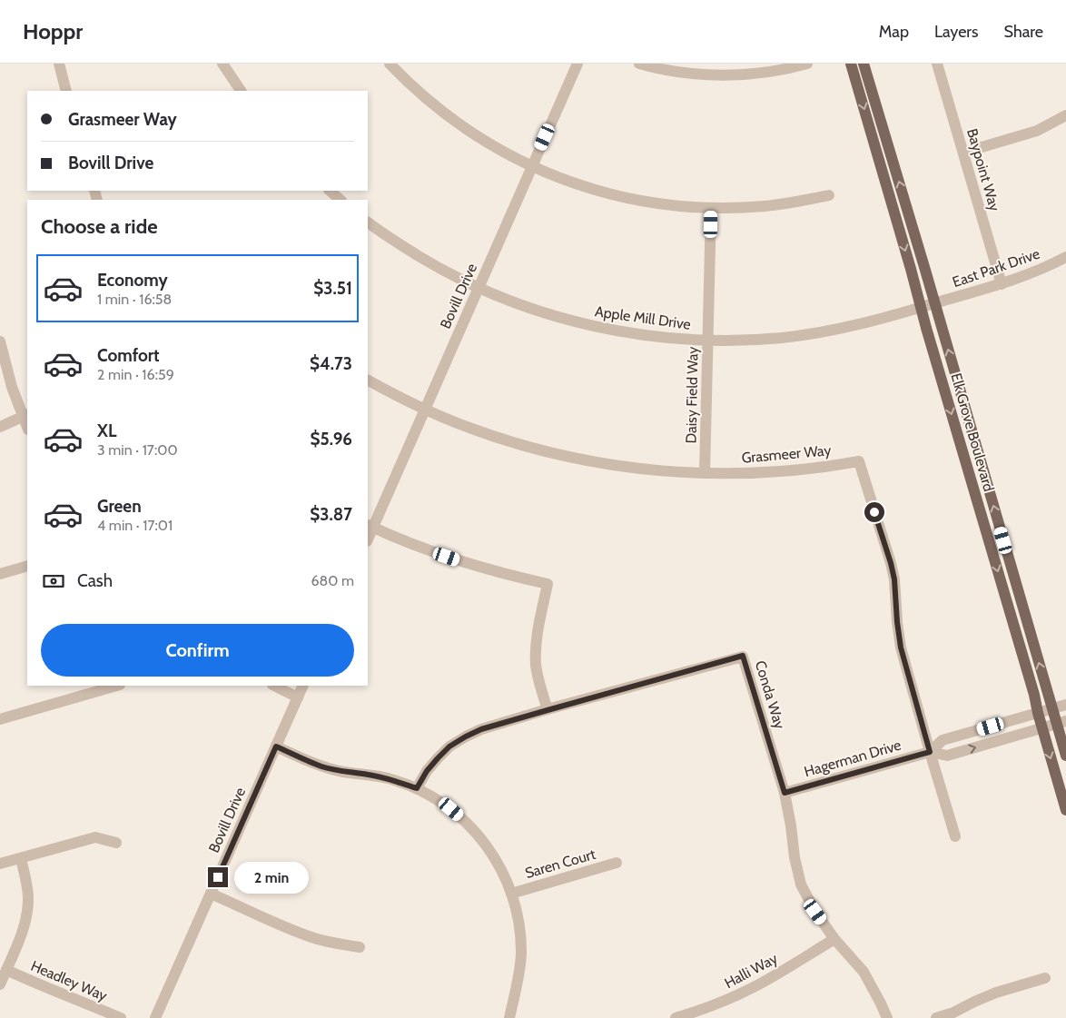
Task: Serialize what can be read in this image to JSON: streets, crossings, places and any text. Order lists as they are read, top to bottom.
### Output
{
  "streets": {
    "main road": ["Elk Grove Boulevard"],
    "street": [
      "Baypoint Way",
      "East Park Drive",
      "Bovill Drive",
      "Apple Mill Drive",
      "Daisy Field Way",
      "Grasmeer Way",
      "Conda Way",
      "Hagerman Drive",
      "Saren Court",
      "Halli Way",
      "Headley Way"
    ]
  },
  "crossings": [
    ["Baypoint Way", "East Park Drive"],
    ["East Park Drive", "Apple Mill Drive"],
    ["East Park Drive", "Elk Grove Boulevard"],
    ["Bovill Drive", "Apple Mill Drive"],
    ["Bovill Drive", "Grasmeer Way"],
    ["Apple Mill Drive", "Daisy Field Way"],
    ["Apple Mill Drive", "Elk Grove Boulevard"],
    ["Daisy Field Way", "Grasmeer Way"],
    ["Elk Grove Boulevard", "Hagerman Drive"],
    ["Grasmeer Way", "Hagerman Drive"],
    ["Conda Way", "Hagerman Drive"],
    ["Conda Way", "Halli Way"]
  ],
  "page": {
    "header": "Hoppr",
    "nav": ["Map", "Layers", "Share"],
    "banner": ["Grasmeer Way", "Bovill Drive"],
    "heading": "Choose a ride",
    "list": [
      {
        "name": "Economy",
        "note": "1 min · 16:58",
        "value": "$3.51"
      },
      {
        "name": "Comfort",
        "note": "2 min · 16:59",
        "value": "$4.73"
      },
      {
        "name": "XL",
        "note": "3 min · 17:00",
        "value": "$5.96"
      },
      {
        "name": "Green",
        "note": "4 min · 17:01",
        "value": "$3.87"
      }
    ],
    "pay": ["Cash", "680 m"],
    "buttons": "Confirm",
    "bubble": "2 min"
  }
}
